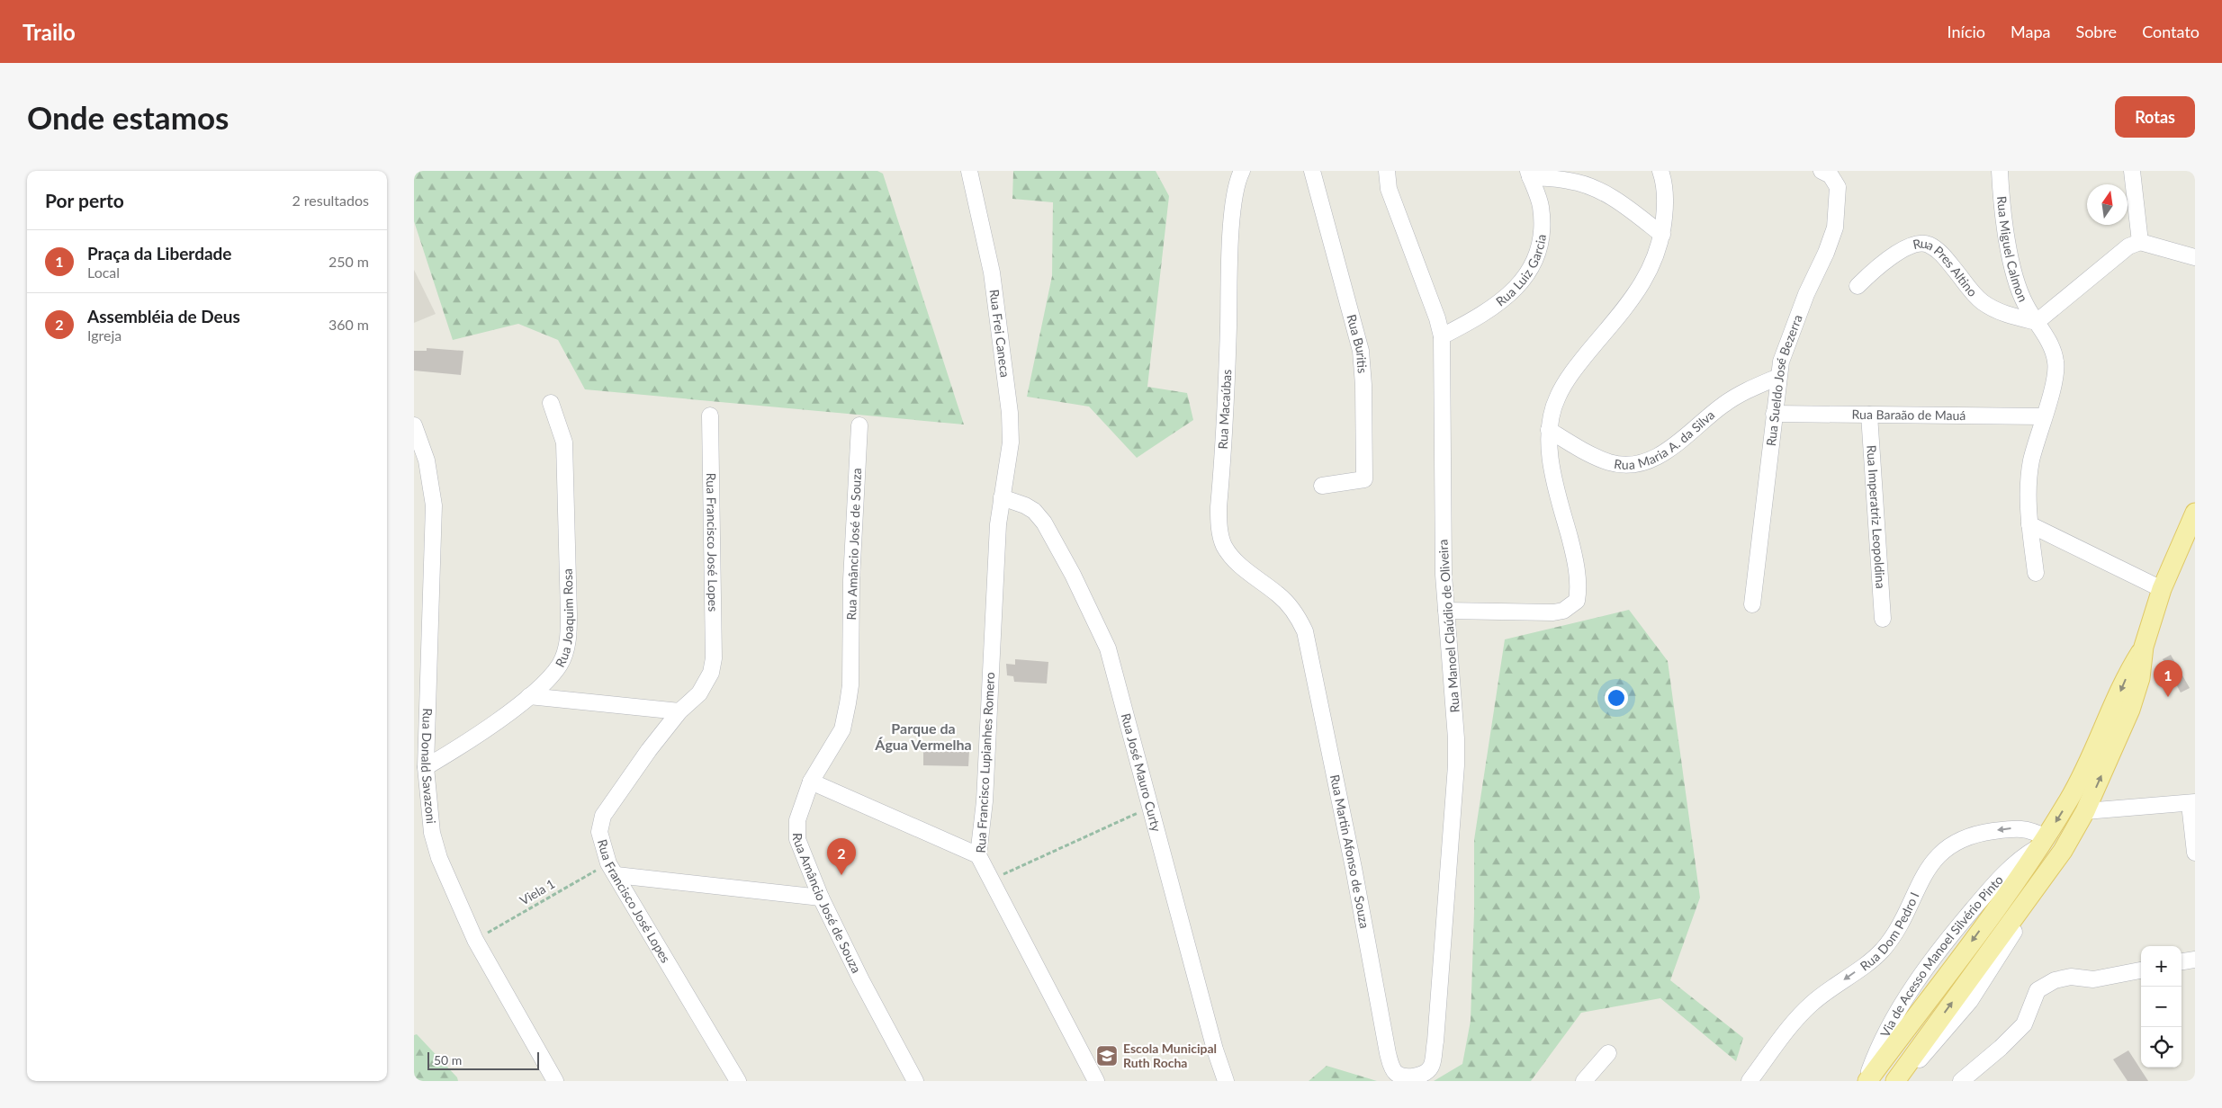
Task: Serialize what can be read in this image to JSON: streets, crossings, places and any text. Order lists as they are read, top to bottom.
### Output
{
  "streets": {
    "main road": ["Via de Acesso Manoel Silvério Pinto"],
    "street": [
      "Rua Miguel Calmon",
      "Rua Luiz Garcia",
      "Rua Pres Altino",
      "Rua Frei Caneca",
      "Rua Buritis",
      "Rua Sueldo José Bezerra",
      "Rua Macaúbas",
      "Rua Baraão de Mauá",
      "Rua Maria A. da Silva",
      "Rua Imperatriz Leopoldina",
      "Rua Francisco José Lopes",
      "Rua Amâncio José de Souza",
      "Rua Joaquim Rosa",
      "Rua Manoel Claúdio de Oliveira",
      "Rua Francisco Lupianhes Romero",
      "Rua Donald Savazoni",
      "Rua José Mauro Curty",
      "Rua Martin Afonso de Souza",
      "Rua Dom Pedro I"
    ],
    "path": ["Viela 1"]
  },
  "crossings": [
    ["Rua Miguel Calmon", "Rua Pres Altino"],
    ["Rua Miguel Calmon", "Rua Baraão de Mauá"],
    ["Rua Luiz Garcia", "Rua Manoel Claúdio de Oliveira"],
    ["Rua Frei Caneca", "Rua Francisco Lupianhes Romero"],
    ["Rua Frei Caneca", "Rua José Mauro Curty"],
    ["Rua Sueldo José Bezerra", "Rua Baraão de Mauá"],
    ["Rua Sueldo José Bezerra", "Rua Maria A. da Silva"],
    ["Rua Macaúbas", "Rua Martin Afonso de Souza"],
    ["Rua Baraão de Mauá", "Rua Imperatriz Leopoldina"],
    ["Rua Francisco José Lopes", "Viela 1"],
    ["Rua Joaquim Rosa", "Rua Donald Savazoni"],
    ["Rua Manoel Claúdio de Oliveira", "Rua Martin Afonso de Souza"],
    ["Rua Francisco Lupianhes Romero", "Rua José Mauro Curty"],
    ["Rua Donald Savazoni", "Viela 1"],
    ["Rua Dom Pedro I", "Via de Acesso Manoel Silvério Pinto"]
  ],
  "one_way": ["Rua Dom Pedro I"],
  "districts": ["Parque da Água Vermelha"],
  "places": {
    "school or university": ["Escola Municipal Ruth Rocha"]
  },
  "scale_bar": "50 m",
  "north": "top",
  "page": {
    "header": "Trailo",
    "nav": [
      "Início",
      "Mapa",
      "Sobre",
      "Contato"
    ],
    "buttons": "Rotas",
    "title": "Onde estamos",
    "heading": ["Por perto", "2 resultados"],
    "list": [
      {
        "mark": "1",
        "name": "Praça da Liberdade",
        "note": "Local",
        "value": "250 m"
      },
      {
        "mark": "2",
        "name": "Assembléia de Deus",
        "note": "Igreja",
        "value": "360 m"
      }
    ],
    "pins": ["1", "2"],
    "map_buttons": ["+", "−"],
    "scale": "50 m"
  }
}
